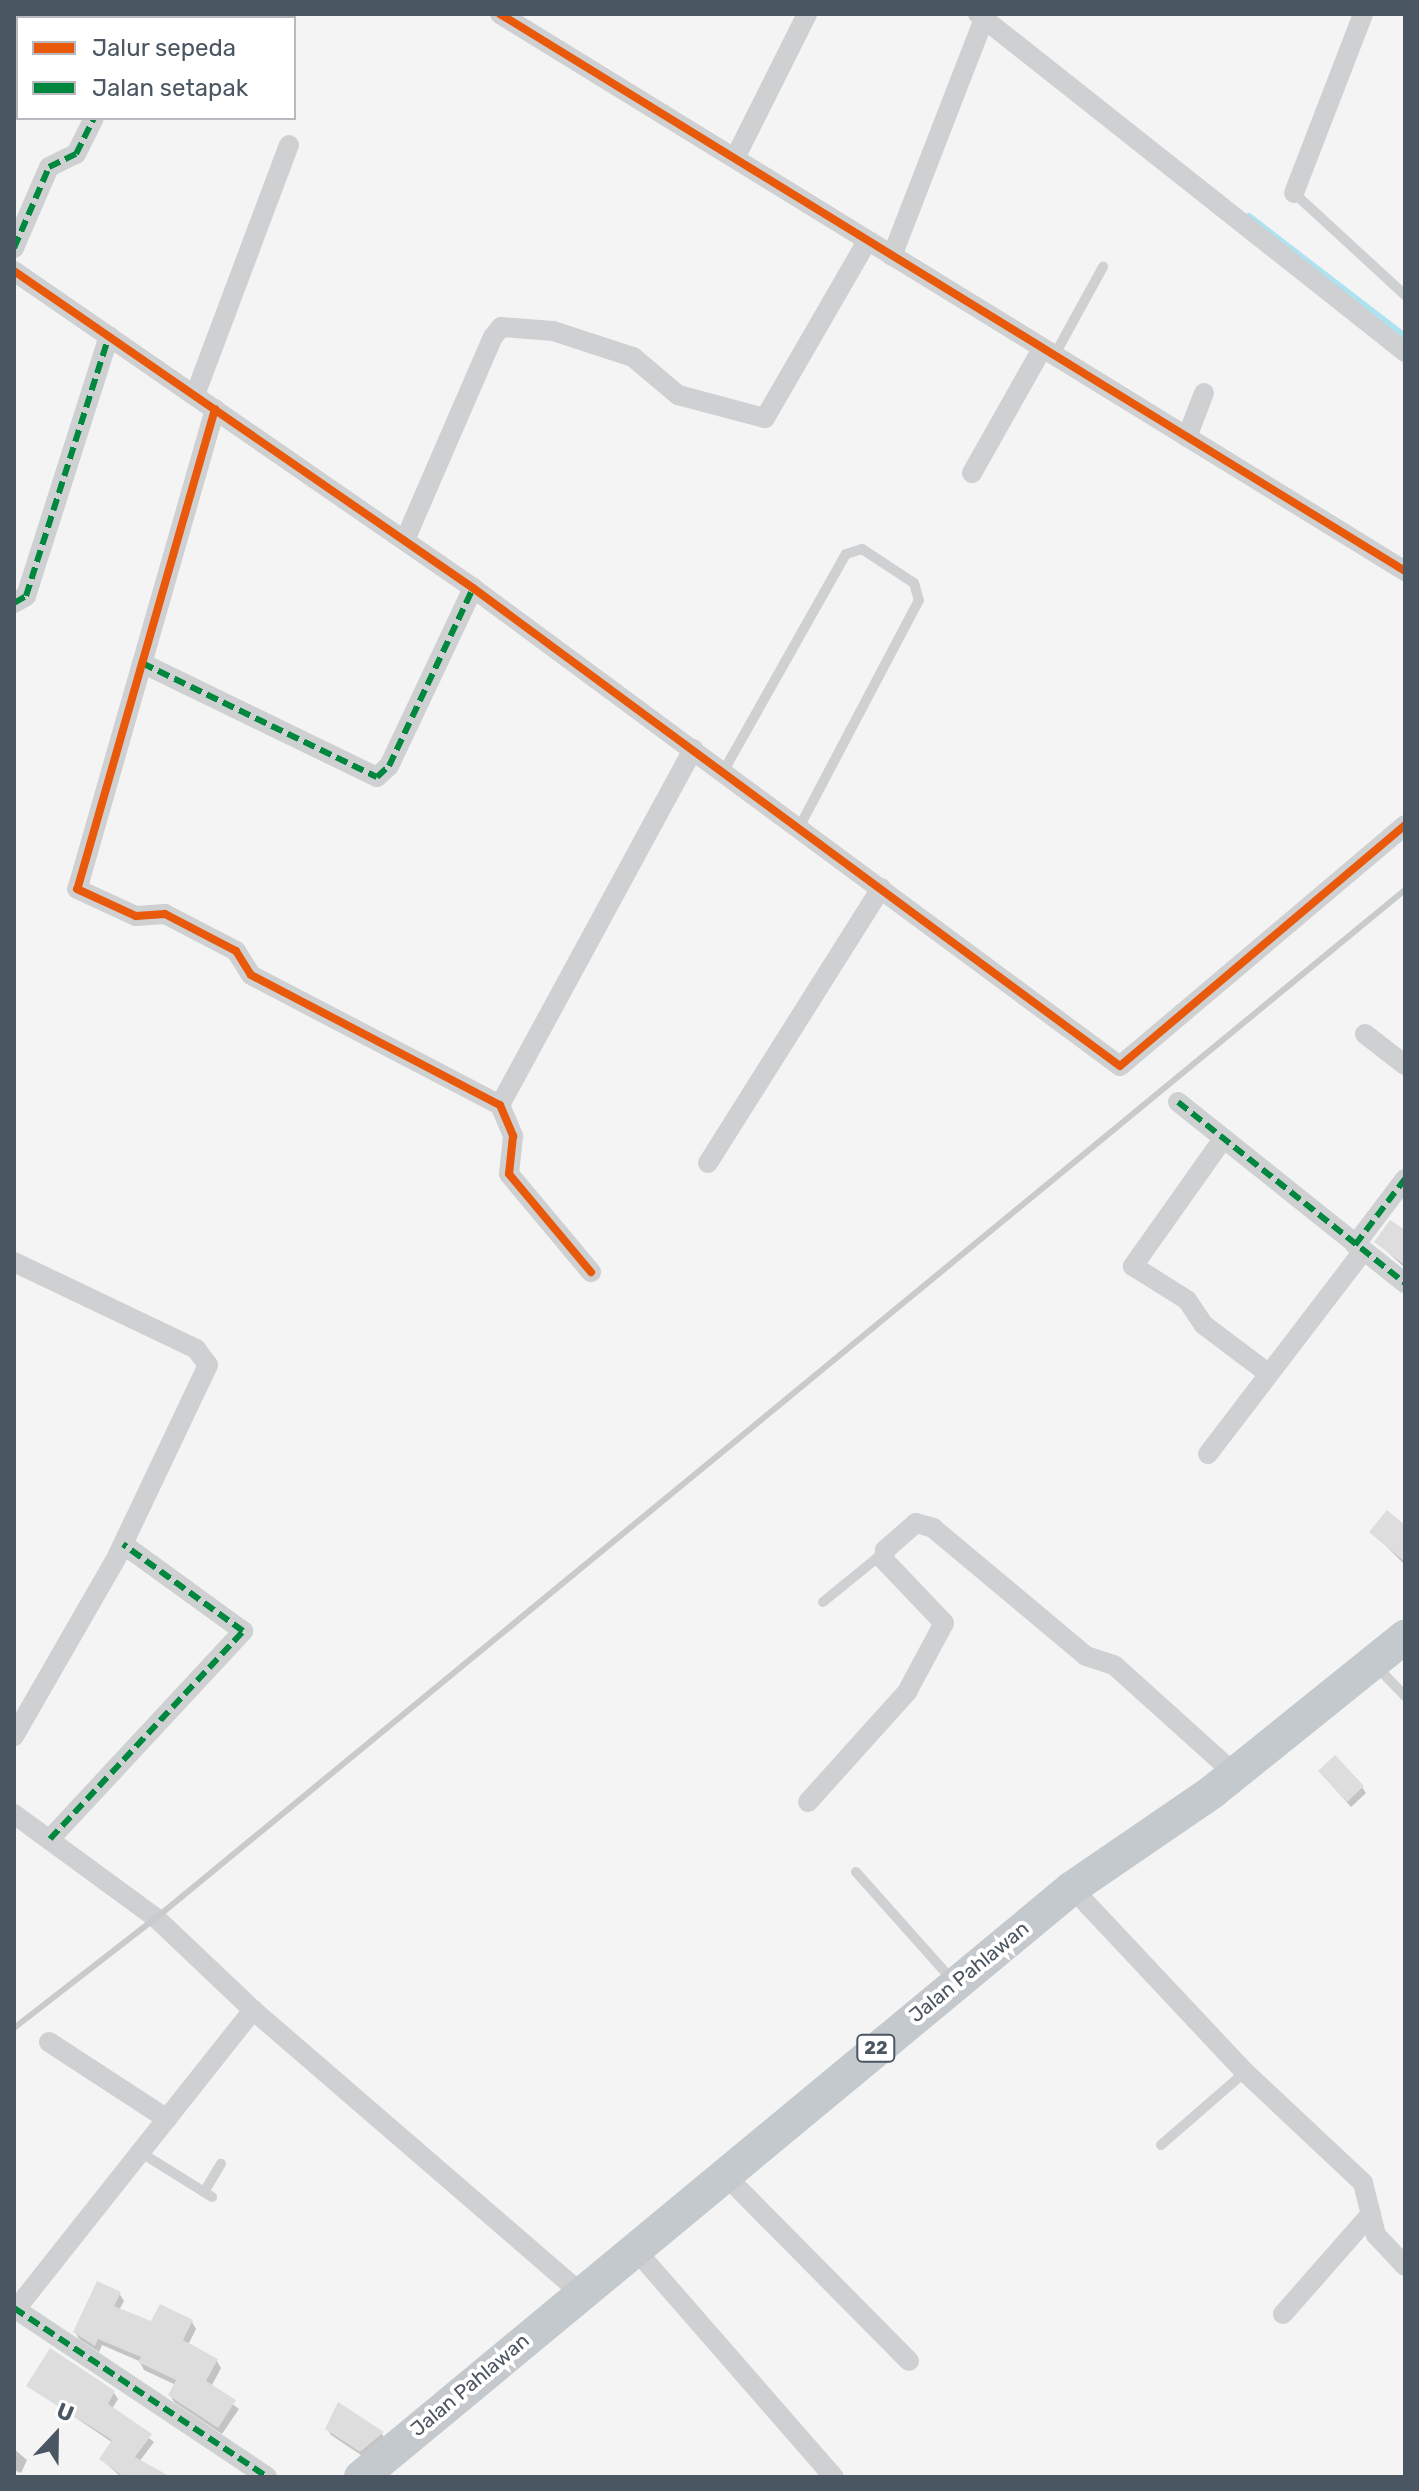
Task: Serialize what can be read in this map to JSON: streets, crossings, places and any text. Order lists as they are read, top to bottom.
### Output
{
  "streets": {
    "highway": ["Jalan Pahlawan", "22"]
  },
  "legend": ["Jalur sepeda", "Jalan setapak"],
  "north": "top"
}
